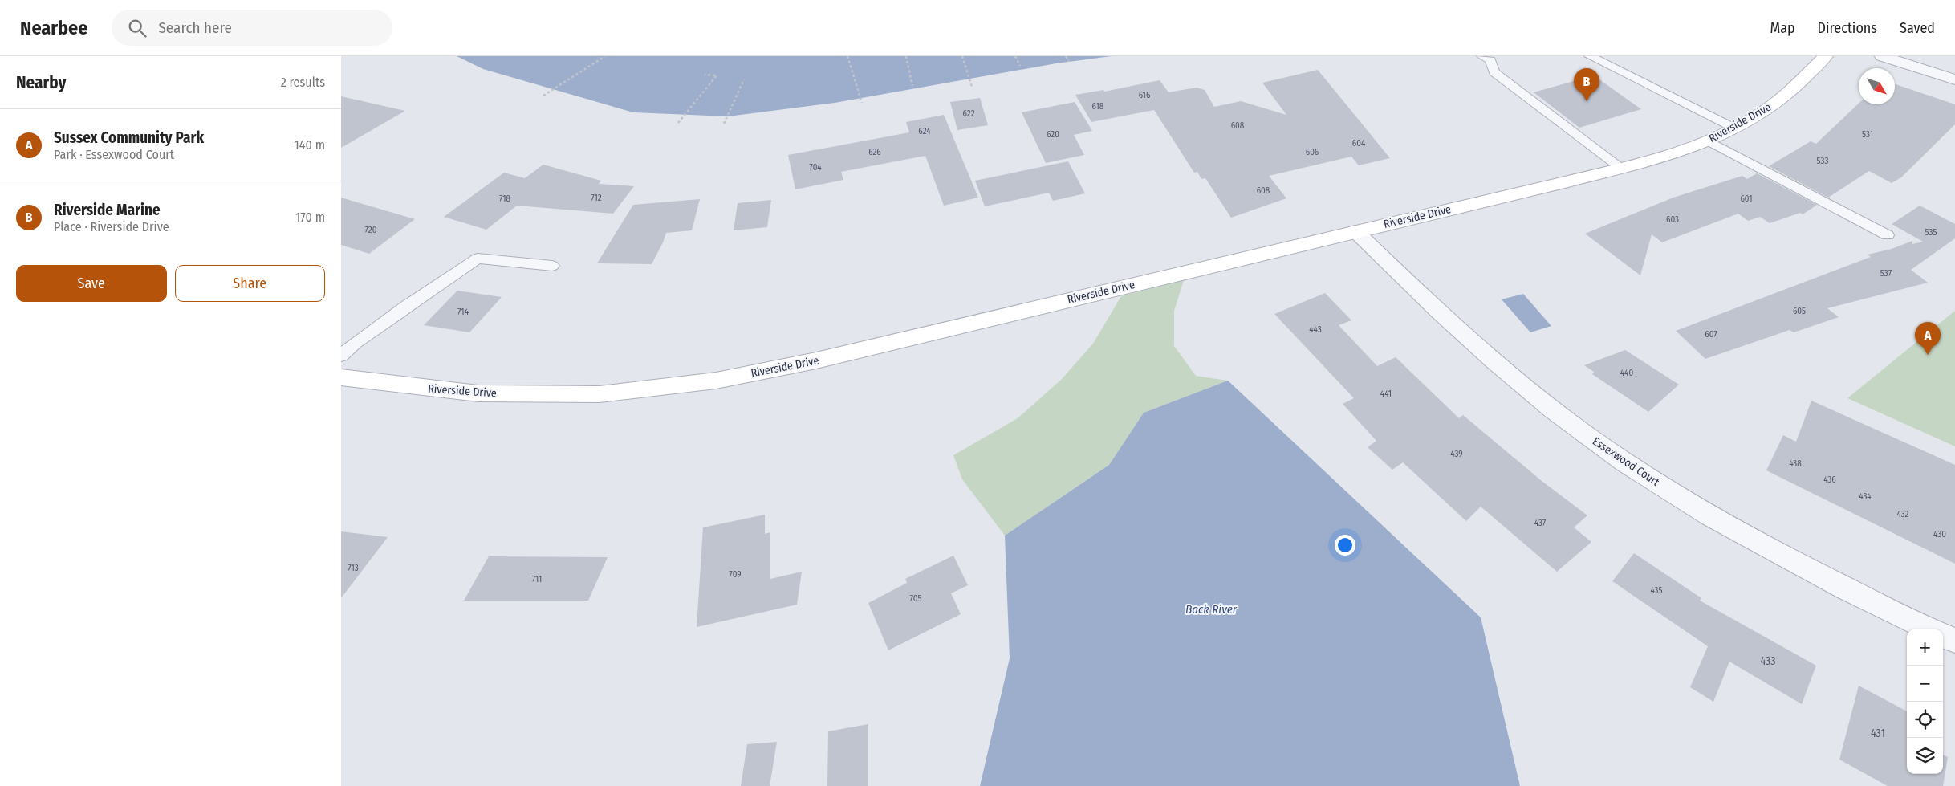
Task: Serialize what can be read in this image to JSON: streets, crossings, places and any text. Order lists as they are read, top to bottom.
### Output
{
  "streets": {
    "street": ["Riverside Drive", "Essexwood Court"]
  },
  "crossings": [
    ["Riverside Drive", "Essexwood Court"]
  ],
  "water": ["Back River"],
  "house_numbers": [
    "616",
    "618",
    "622",
    "608",
    "624",
    "620",
    "531",
    "604",
    "626",
    "606",
    "533",
    "704",
    "608",
    "712",
    "718",
    "601",
    "603",
    "720",
    "535",
    "537",
    "605",
    "714",
    "443",
    "607",
    "440",
    "441",
    "439",
    "438",
    "436",
    "434",
    "432",
    "437",
    "430",
    "713",
    "709",
    "711",
    "435",
    "705",
    "433",
    "431"
  ],
  "north": "bottom right",
  "page": {
    "header": "Nearbee",
    "search": "Search here",
    "nav": ["Map", "Directions", "Saved"],
    "heading": ["Nearby", "2 results"],
    "pins": ["B", "A"],
    "list": [
      {
        "mark": "A",
        "name": "Sussex Community Park",
        "note": "Park · Essexwood Court",
        "value": "140 m"
      },
      {
        "mark": "B",
        "name": "Riverside Marine",
        "note": "Place · Riverside Drive",
        "value": "170 m"
      }
    ],
    "buttons": ["Save", "Share"],
    "map_buttons": ["+", "−"]
  }
}
